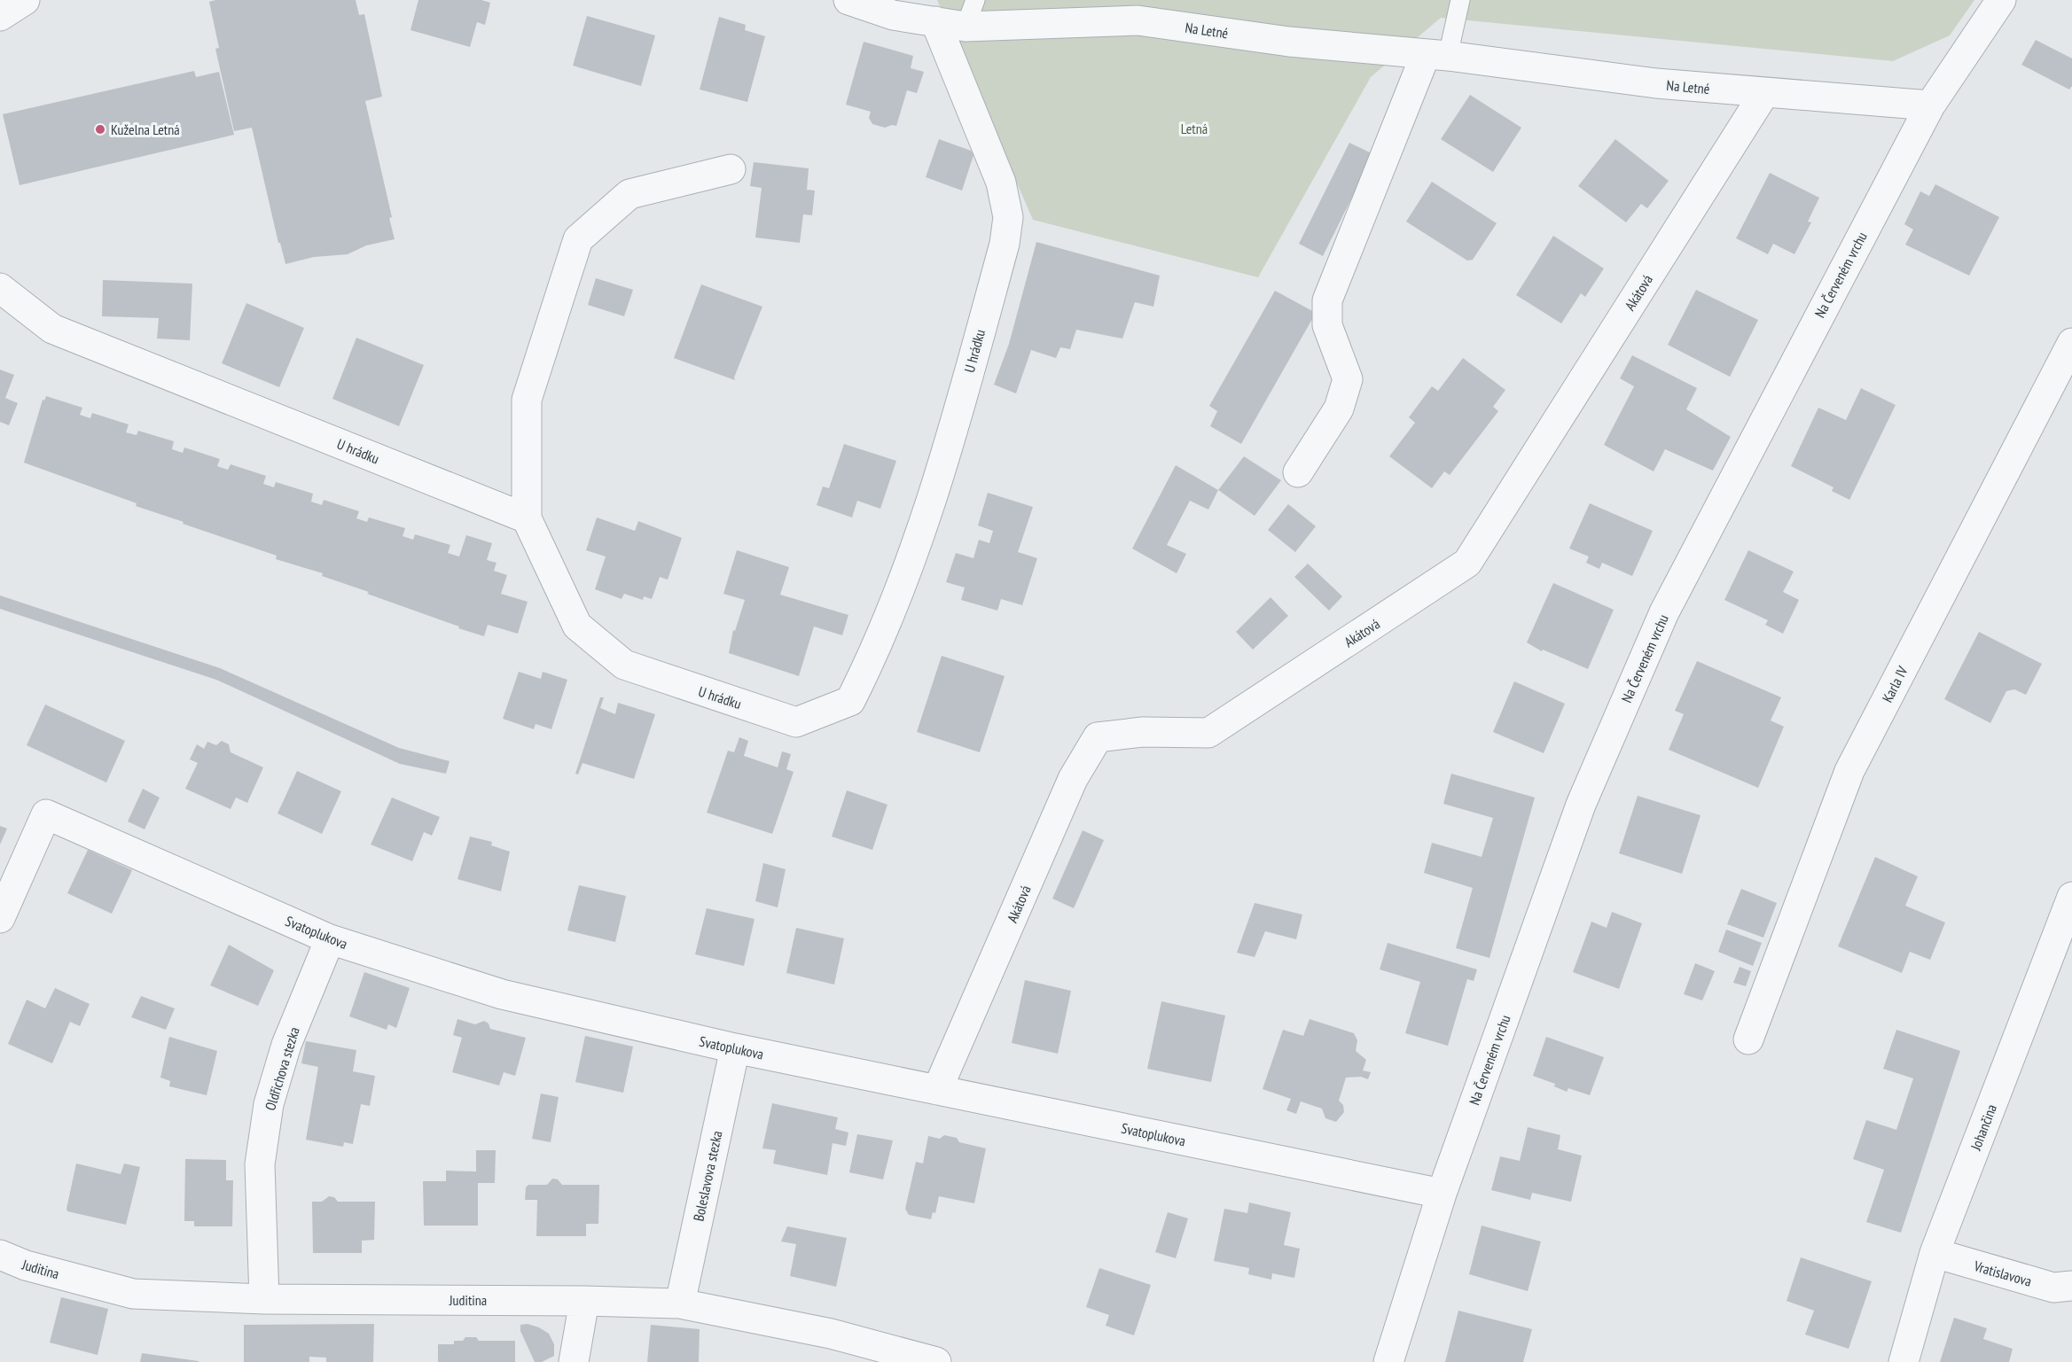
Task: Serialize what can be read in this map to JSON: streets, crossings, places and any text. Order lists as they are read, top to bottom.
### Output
{
  "streets": {
    "street": [
      "Na Letné",
      "Na Červeném vrchu",
      "Akátová",
      "U hrádku",
      "Karla IV",
      "Svatoplukova",
      "Oldřichova stezka",
      "Johančina",
      "Boleslavova stezka",
      "Juditina",
      "Vratislavova"
    ]
  },
  "crossings": [
    ["Na Letné", "Na Červeném vrchu"],
    ["Na Letné", "Akátová"],
    ["Na Letné", "U hrádku"],
    ["Na Červeném vrchu", "Svatoplukova"],
    ["Akátová", "Svatoplukova"],
    ["Svatoplukova", "Oldřichova stezka"],
    ["Svatoplukova", "Boleslavova stezka"],
    ["Oldřichova stezka", "Juditina"],
    ["Johančina", "Vratislavova"],
    ["Boleslavova stezka", "Juditina"]
  ],
  "parks": ["Letná"],
  "places": ["Kuželna Letná"]
}
